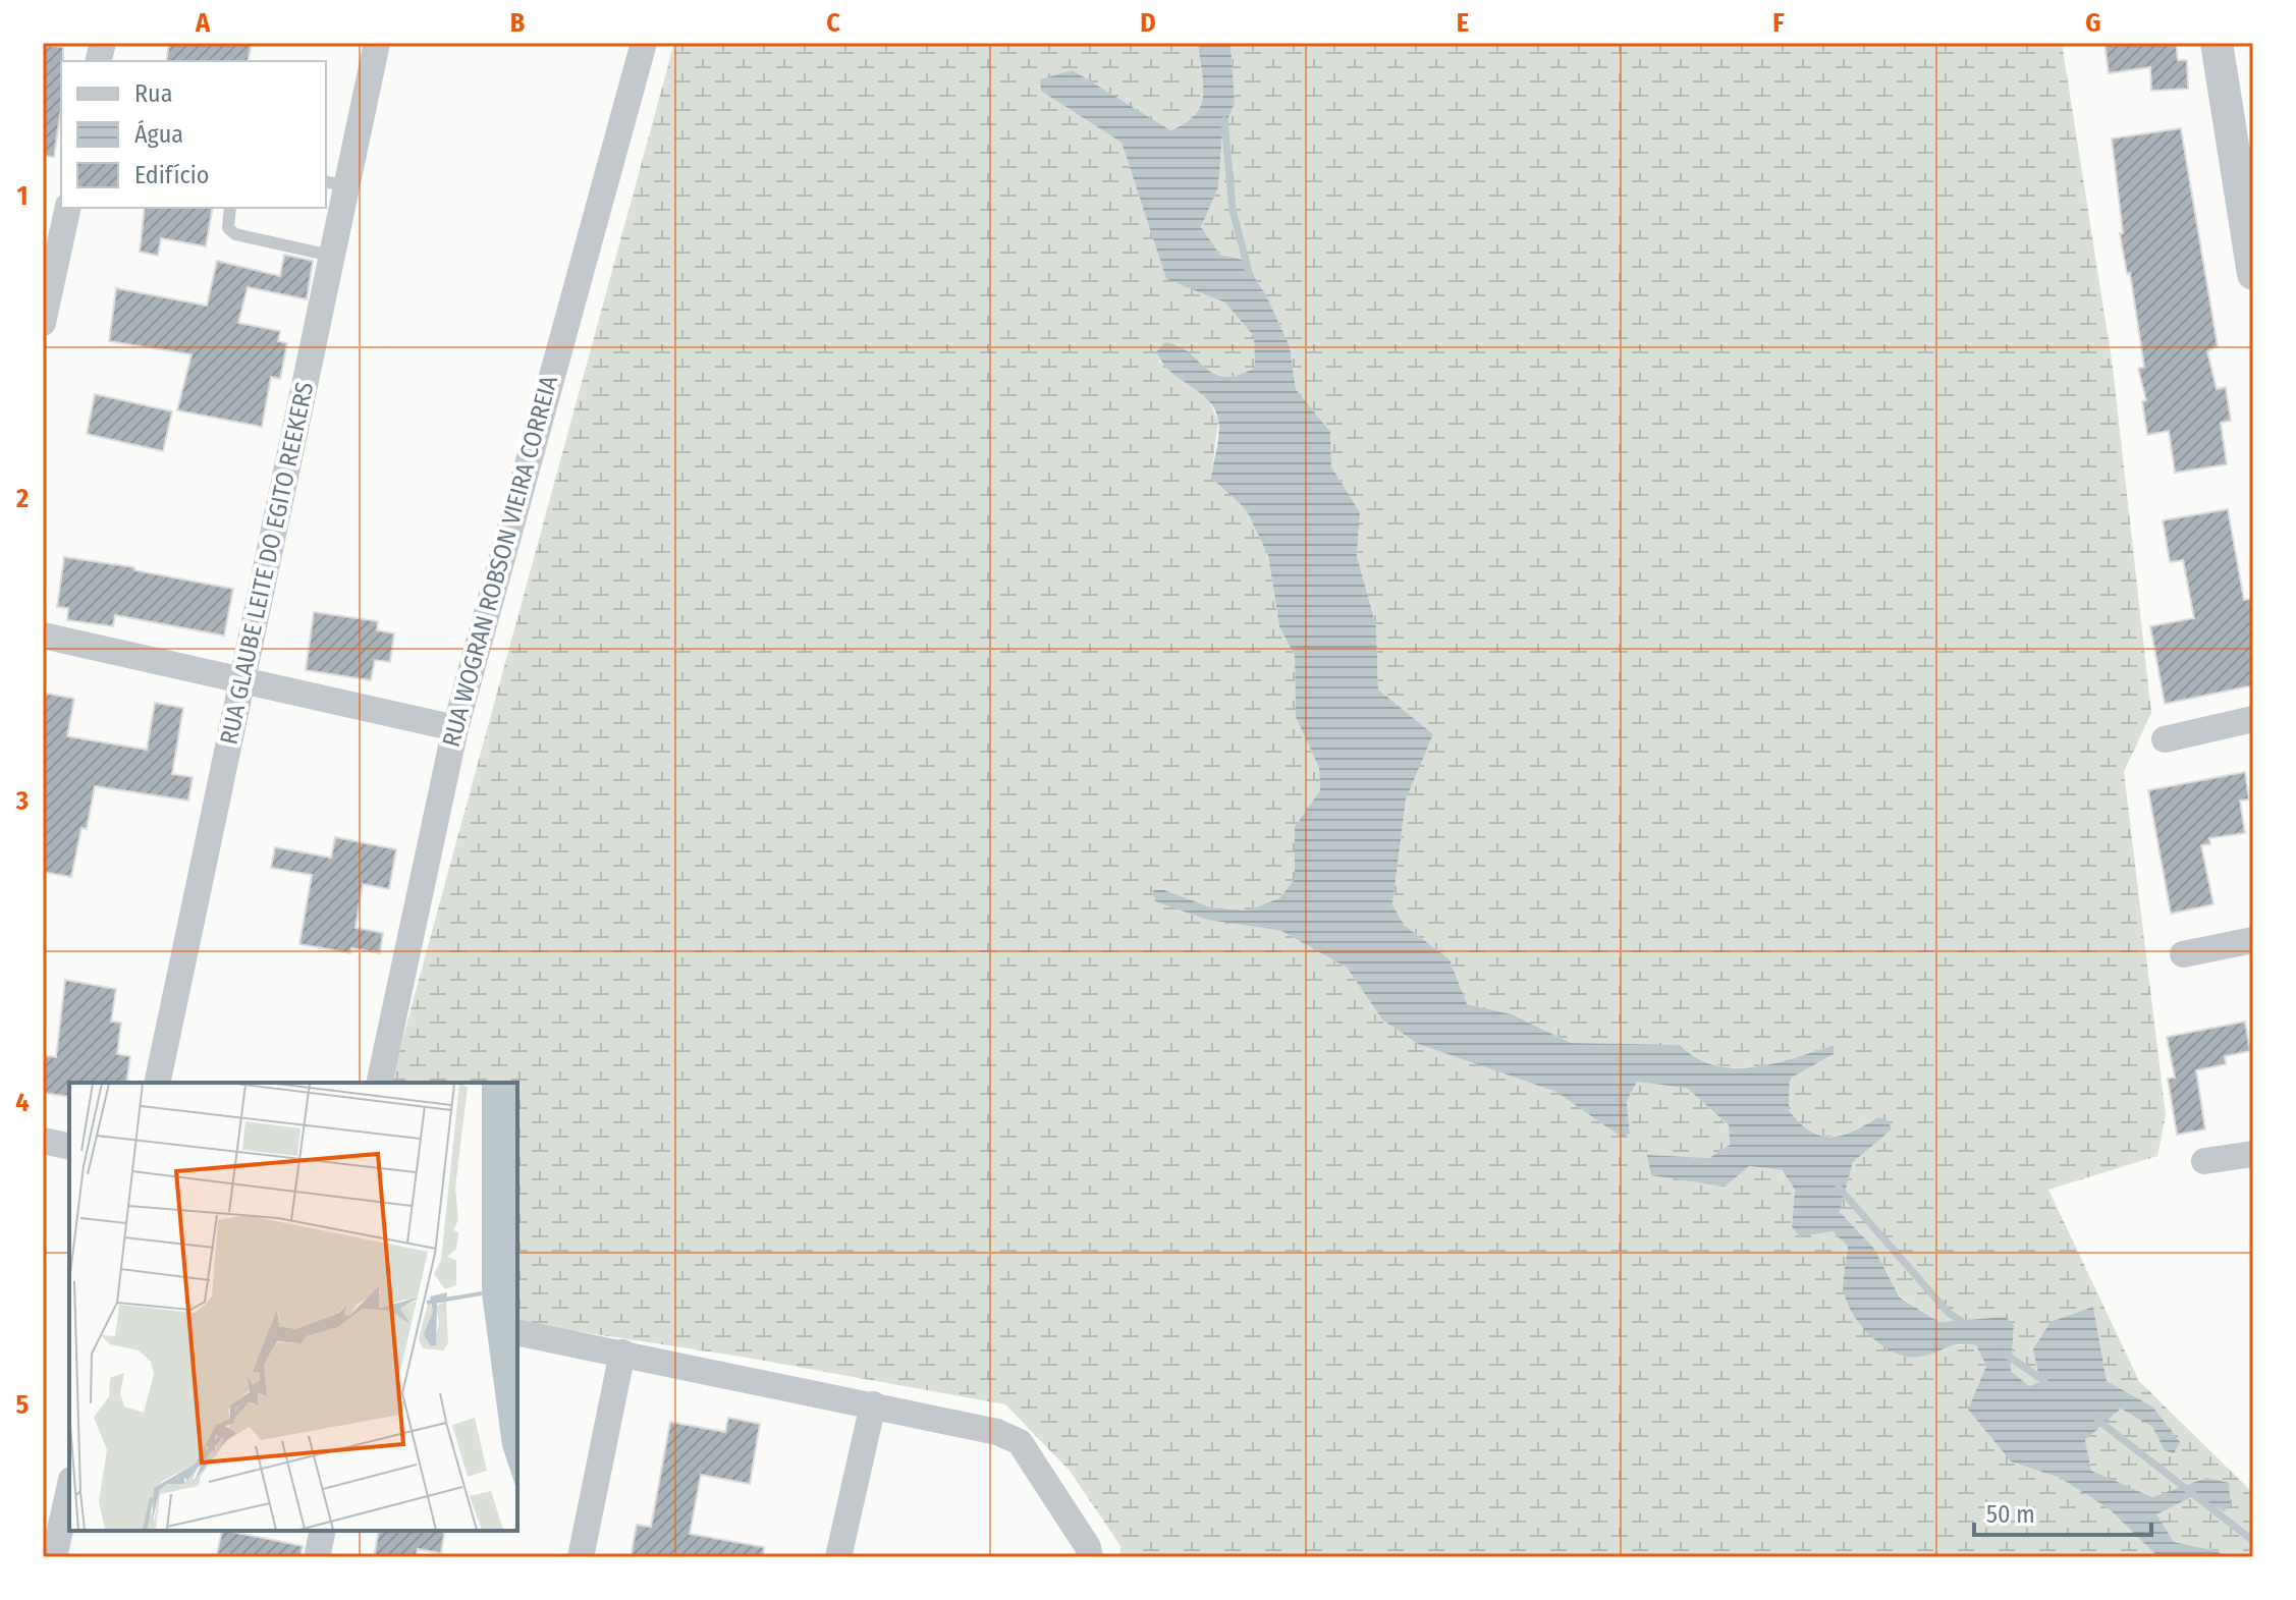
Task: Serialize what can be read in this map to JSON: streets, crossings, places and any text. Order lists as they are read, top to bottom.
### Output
{
  "streets": {
    "street": ["RUA WOGRAN ROBSON VIEIRA CORREIA", "RUA GLAUBE LEITE DO EGITO REEKERS"]
  },
  "legend": ["Rua", "Água", "Edifício"],
  "scale_bar": "50 m",
  "grid": {
    "columns": [
      "A",
      "B",
      "C",
      "D",
      "E",
      "F",
      "G"
    ],
    "rows": [
      "1",
      "2",
      "3",
      "4",
      "5"
    ]
  }
}
